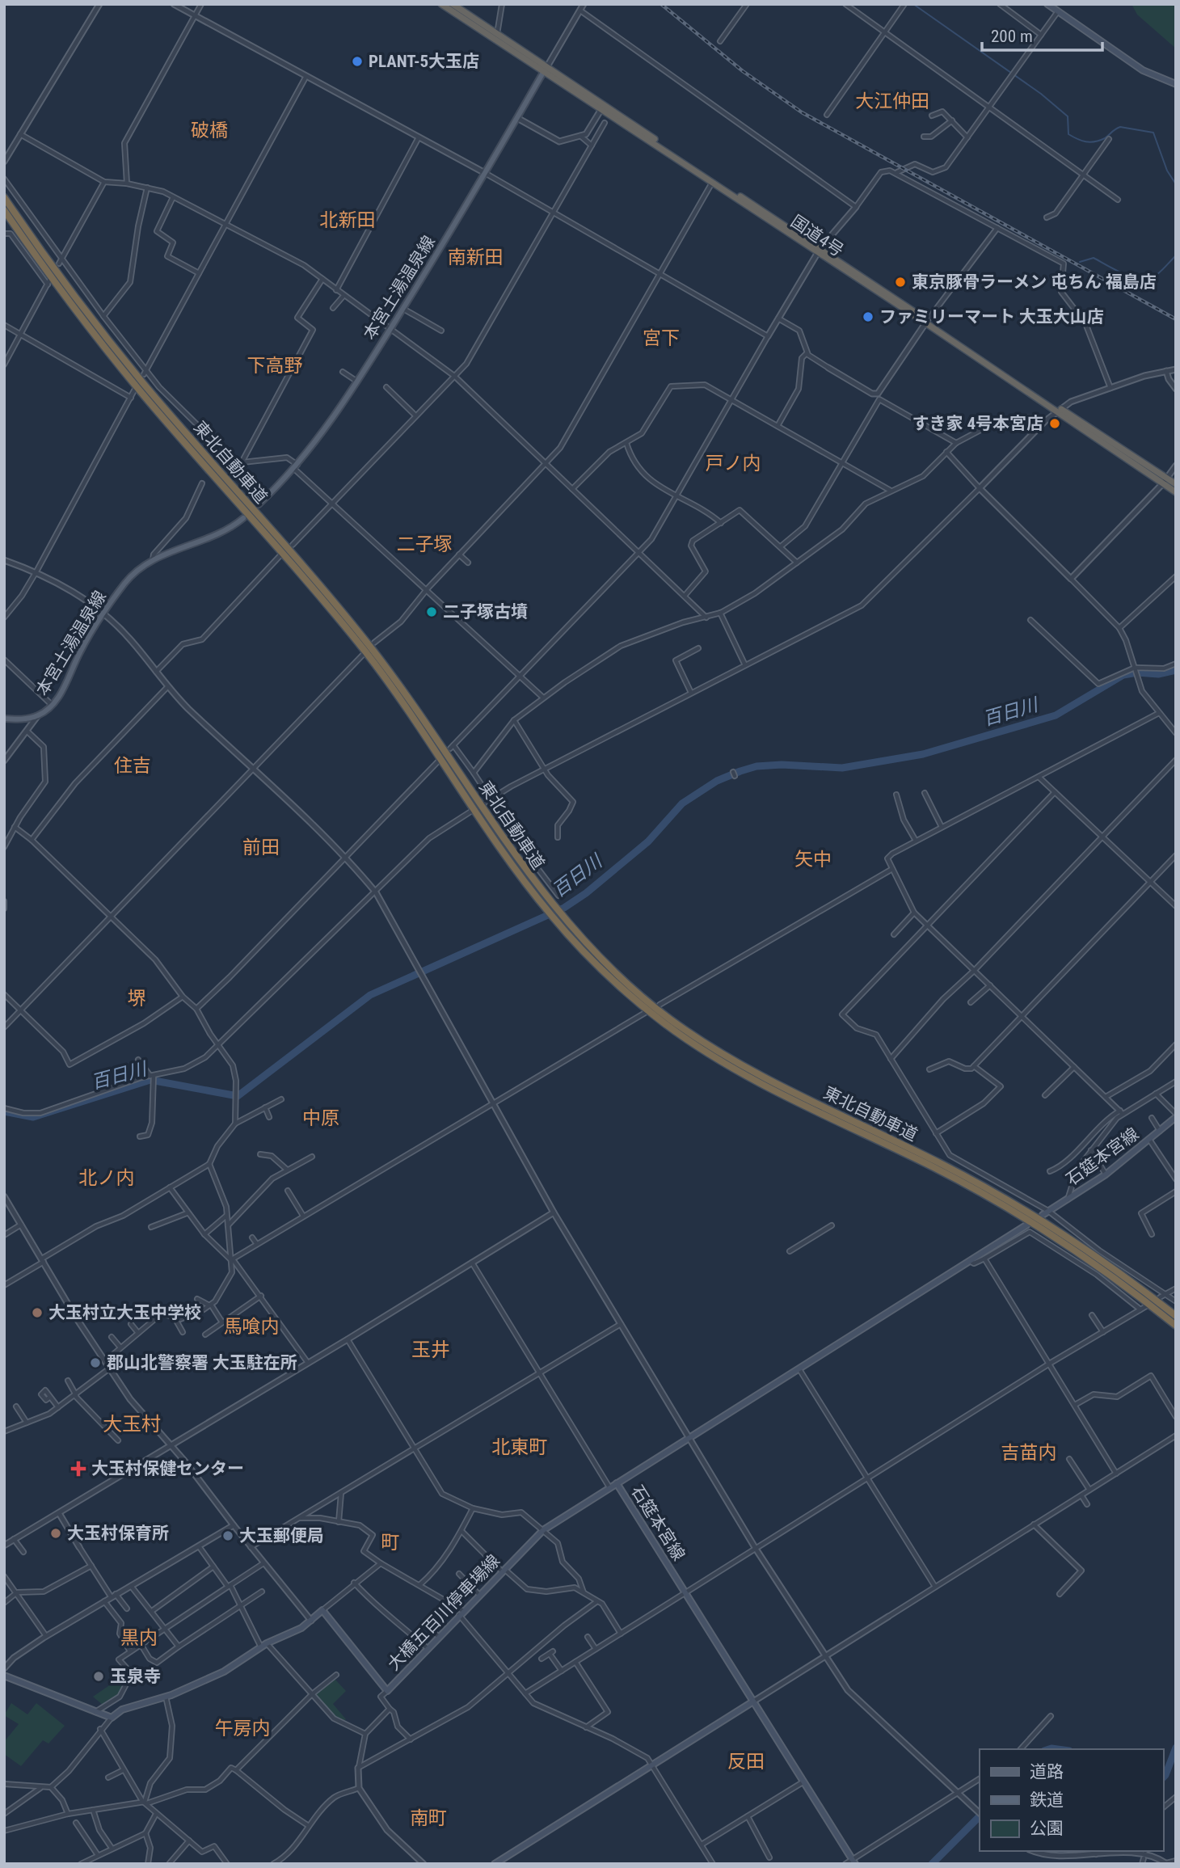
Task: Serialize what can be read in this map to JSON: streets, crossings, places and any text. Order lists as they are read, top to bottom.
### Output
{
  "streets": {
    "highway": ["国道4号", "東北自動車道"],
    "main road": ["本宮土湯温泉線", "石筵本宮線", "大橋五百川停車場線"]
  },
  "crossings": [
    ["国道4号", "本宮土湯温泉線"],
    ["石筵本宮線", "大橋五百川停車場線"]
  ],
  "districts": [
    "大江仲田",
    "破橋",
    "北新田",
    "南新田",
    "宮下",
    "下高野",
    "戸ノ内",
    "二子塚",
    "住吉",
    "前田",
    "矢中",
    "堺",
    "中原",
    "北ノ内",
    "馬喰内",
    "玉井",
    "大玉村",
    "北東町",
    "吉苗内",
    "町",
    "黒内",
    "午房内",
    "反田",
    "南町"
  ],
  "water": ["百日川"],
  "places": {
    "other": [
      "PLANT-5大玉店",
      "東京豚骨ラーメン 屯ちん 福島店",
      "ファミリーマート 大玉大山店",
      "すき家 4号本宮店",
      "二子塚古墳",
      "大玉村立大玉中学校",
      "郡山北警察署 大玉駐在所",
      "大玉村保育所",
      "大玉郵便局",
      "玉泉寺"
    ],
    "health": ["大玉村保健センター"]
  },
  "legend": ["道路", "鉄道", "公園"],
  "scale_bar": "200 m"
}
